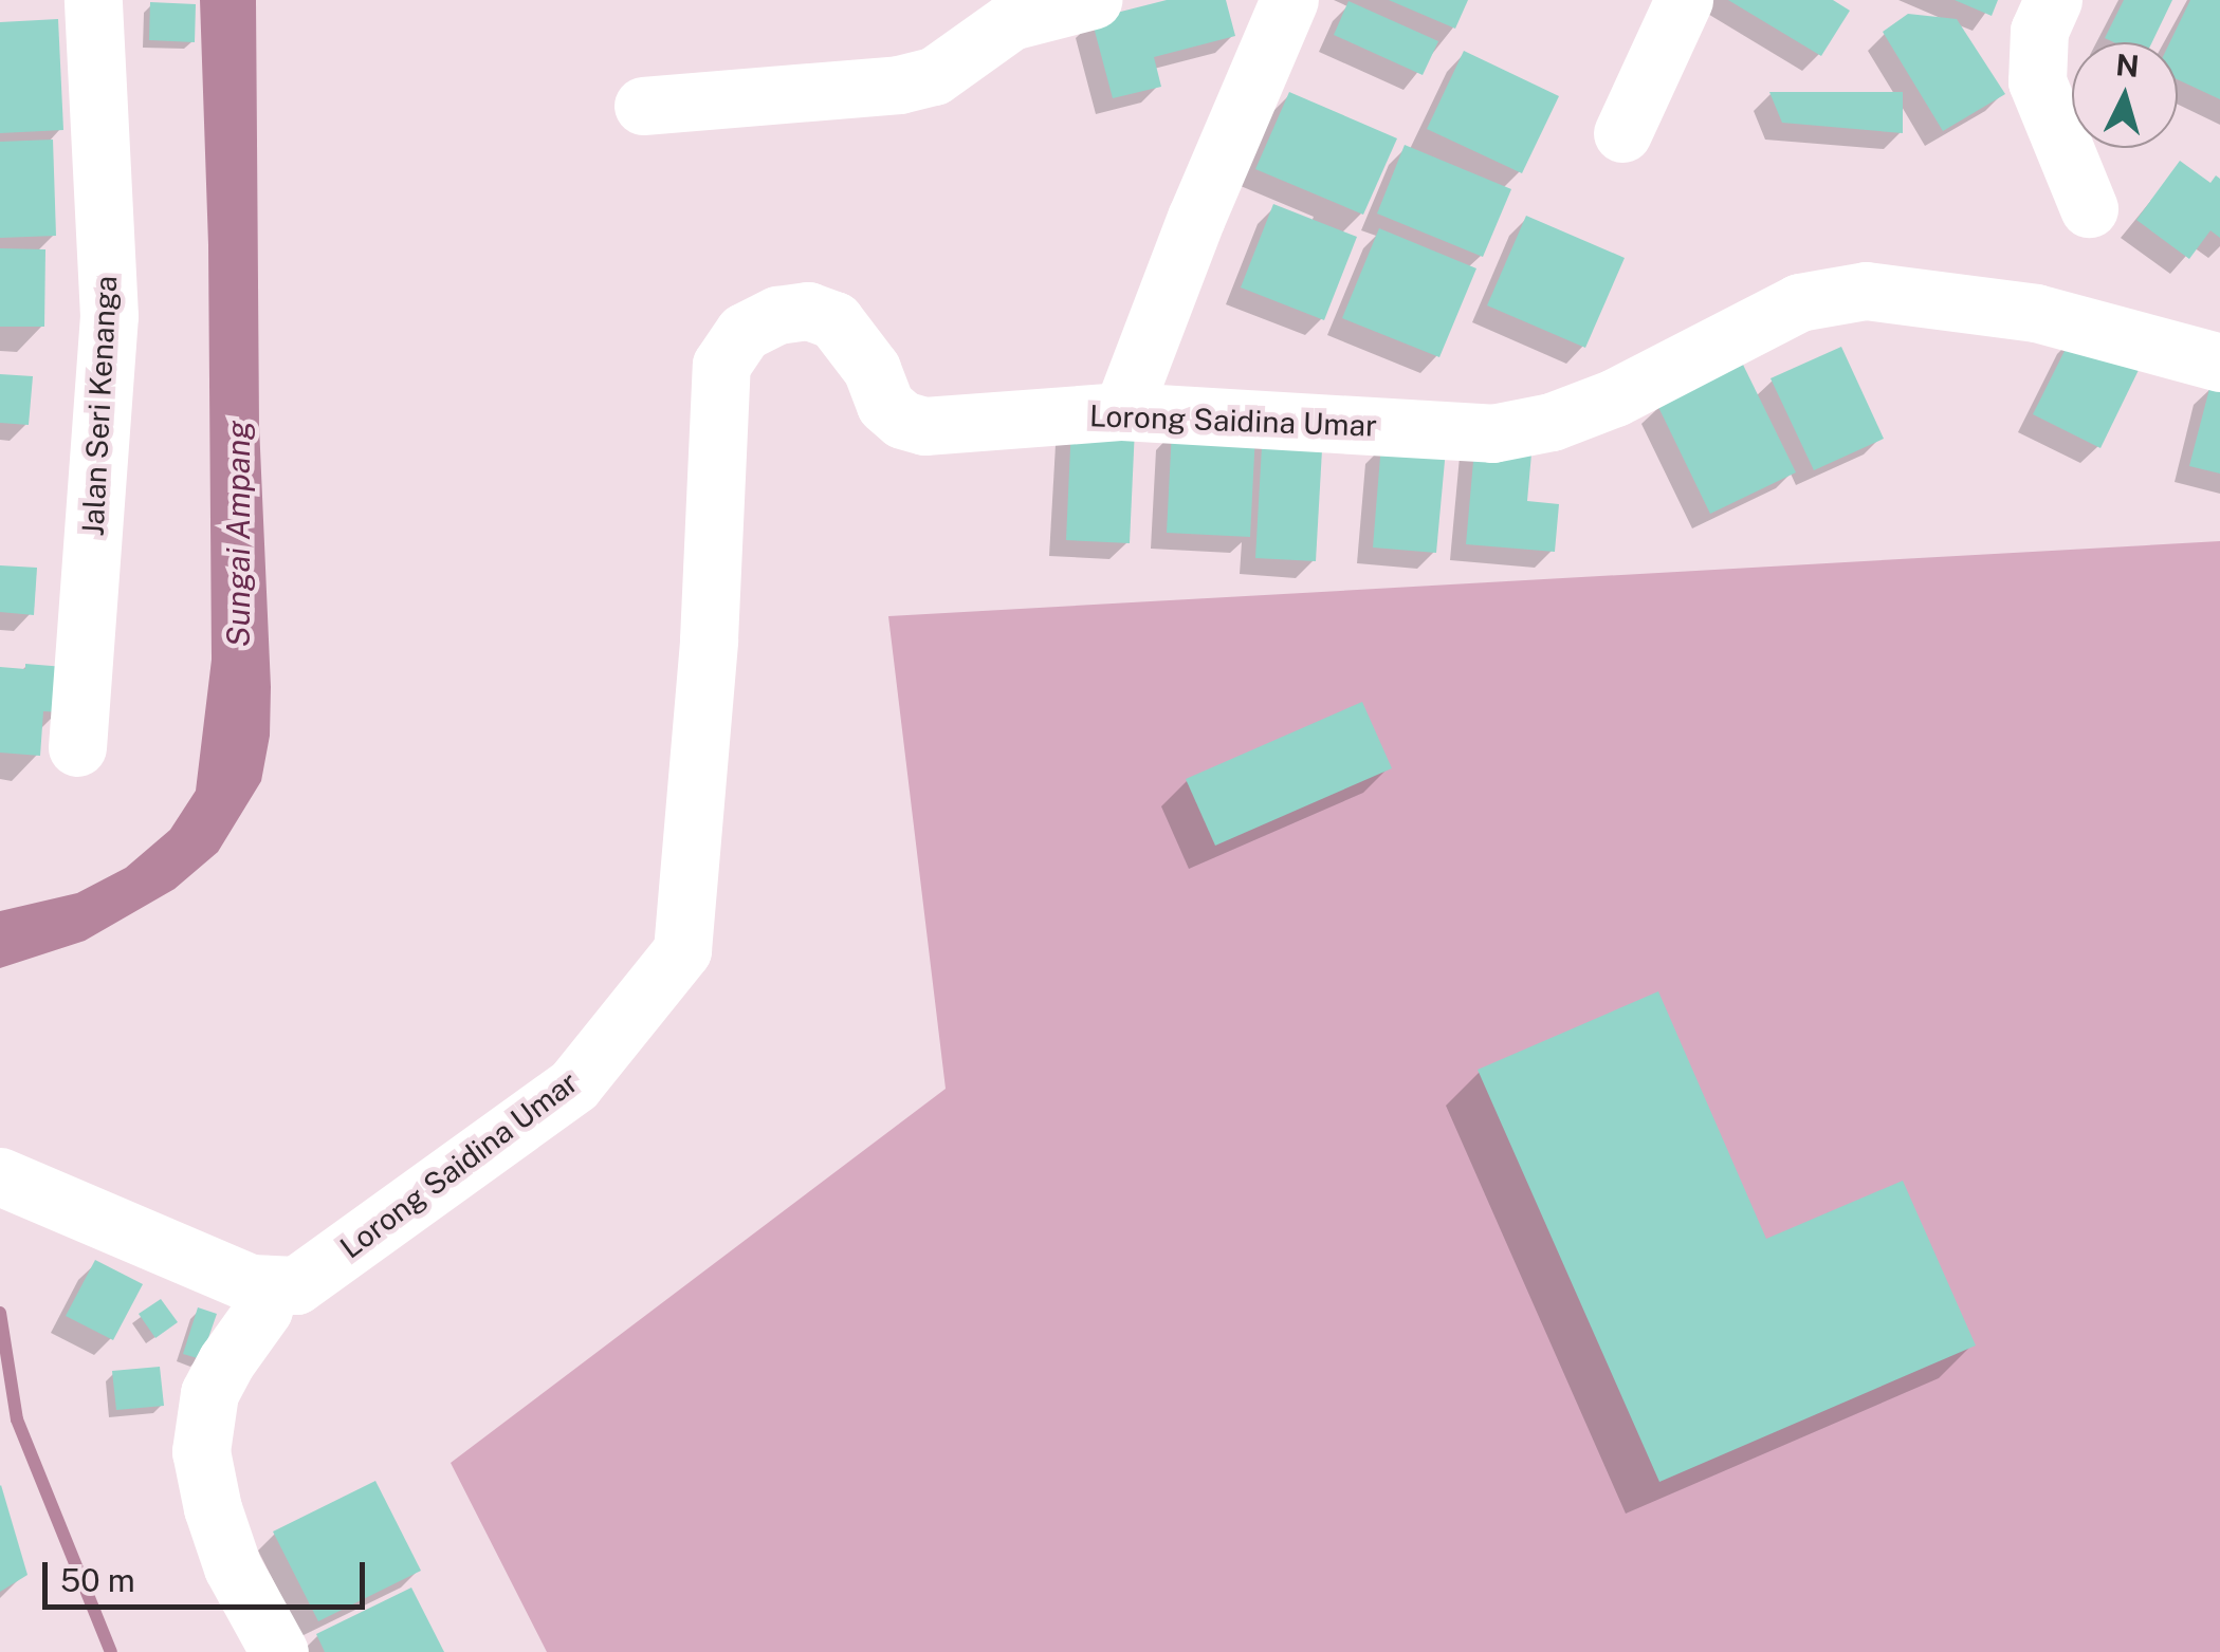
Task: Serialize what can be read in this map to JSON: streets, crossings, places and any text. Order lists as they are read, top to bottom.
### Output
{
  "streets": {
    "street": ["Jalan Seri Kenanga", "Lorong Saidina Umar"]
  },
  "water": ["Sungai Ampang"],
  "scale_bar": "50 m",
  "north": "top"
}
